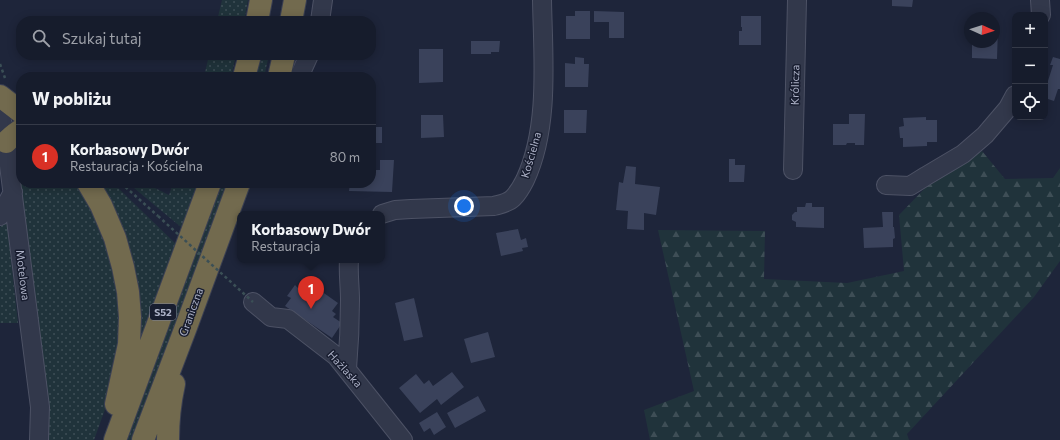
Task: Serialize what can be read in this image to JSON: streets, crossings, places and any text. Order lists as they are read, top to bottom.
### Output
{
  "streets": {
    "highway": ["S52", "Graniczna"],
    "street": [
      "Królicza",
      "Kościelna",
      "Motelowa",
      "Hażlaska"
    ]
  },
  "north": "right",
  "page": {
    "map_buttons": ["+", "−"],
    "search": "Szukaj tutaj",
    "heading": "W pobliżu",
    "list": [
      {
        "mark": "1",
        "name": "Korbasowy Dwór",
        "note": "Restauracja · Kościelna",
        "value": "80 m"
      }
    ],
    "popup": ["Korbasowy Dwór", "Restauracja"],
    "pins": "1"
  }
}
